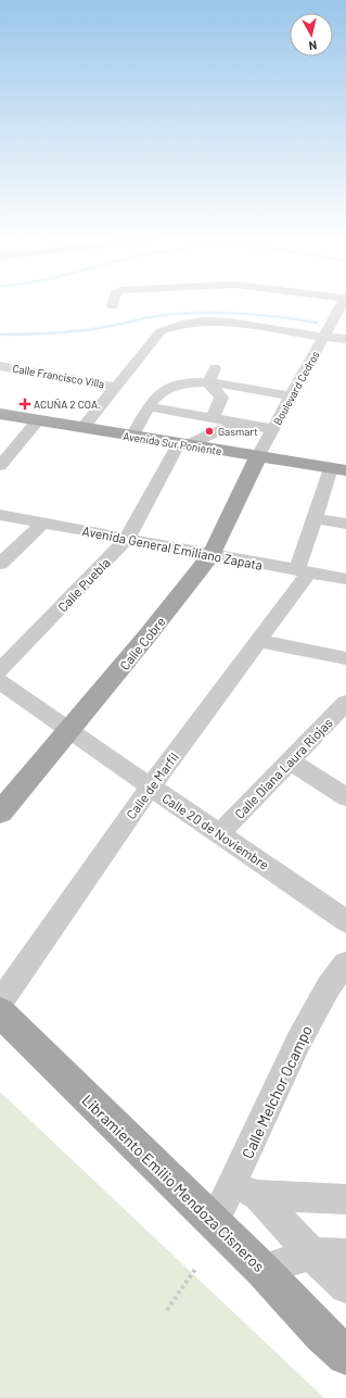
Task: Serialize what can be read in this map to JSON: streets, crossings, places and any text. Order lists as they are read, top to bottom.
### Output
{
  "streets": {
    "main road": ["Avenida Sur Poniente", "Calle Cobre", "Libramiento Emilio Mendoza Cisneros"],
    "street": [
      "Calle Francisco Villa",
      "Boulevard Cedros",
      "Avenida General Emiliano Zapata",
      "Calle Puebla",
      "Calle Diana Laura Riojas",
      "Calle de Marfil",
      "Calle 20 de Noviembre",
      "Calle Melchor Ocampo"
    ]
  },
  "crossings": [
    ["Boulevard Cedros", "Avenida Sur Poniente"],
    ["Boulevard Cedros", "Calle Cobre"],
    ["Avenida Sur Poniente", "Calle Puebla"],
    ["Avenida Sur Poniente", "Calle Cobre"],
    ["Avenida Sur Poniente", "Calle de Marfil"],
    ["Avenida General Emiliano Zapata", "Calle Puebla"],
    ["Avenida General Emiliano Zapata", "Calle Cobre"],
    ["Avenida General Emiliano Zapata", "Calle de Marfil"],
    ["Calle Cobre", "Calle 20 de Noviembre"],
    ["Calle Diana Laura Riojas", "Calle 20 de Noviembre"],
    ["Calle de Marfil", "Calle 20 de Noviembre"],
    ["Calle Melchor Ocampo", "Libramiento Emilio Mendoza Cisneros"]
  ],
  "places": {
    "health": ["ACUÑA 2 COA."],
    "other": ["Gasmart"]
  },
  "north": "bottom"
}
